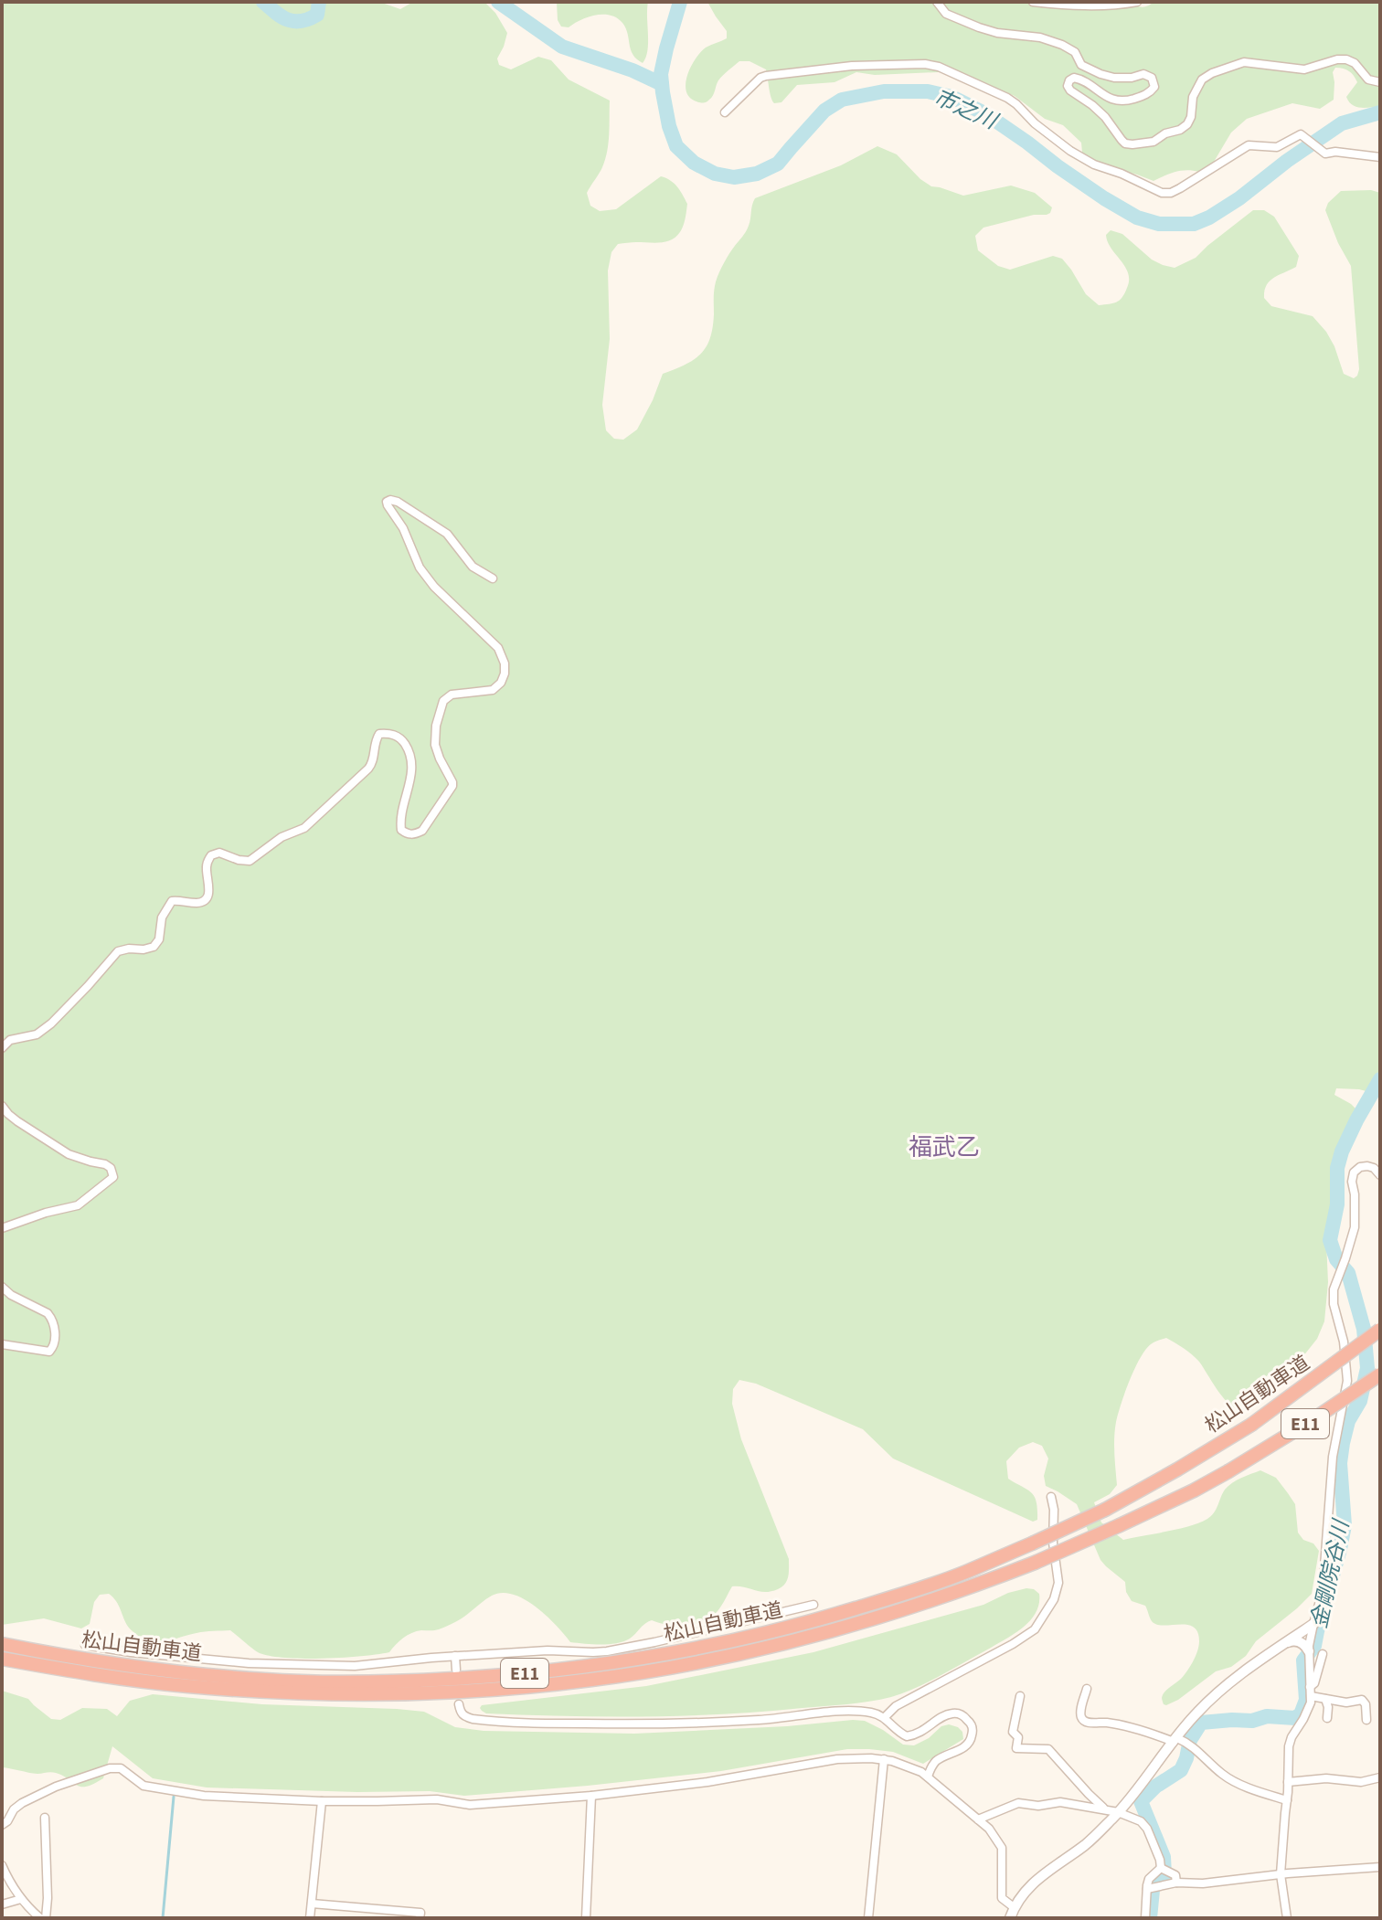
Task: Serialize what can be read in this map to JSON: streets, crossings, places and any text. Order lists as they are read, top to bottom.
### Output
{
  "streets": {
    "highway": ["松山自動車道", "E11"]
  },
  "districts": ["福武乙"],
  "water": ["市之川", "金剛院谷川"]
}
